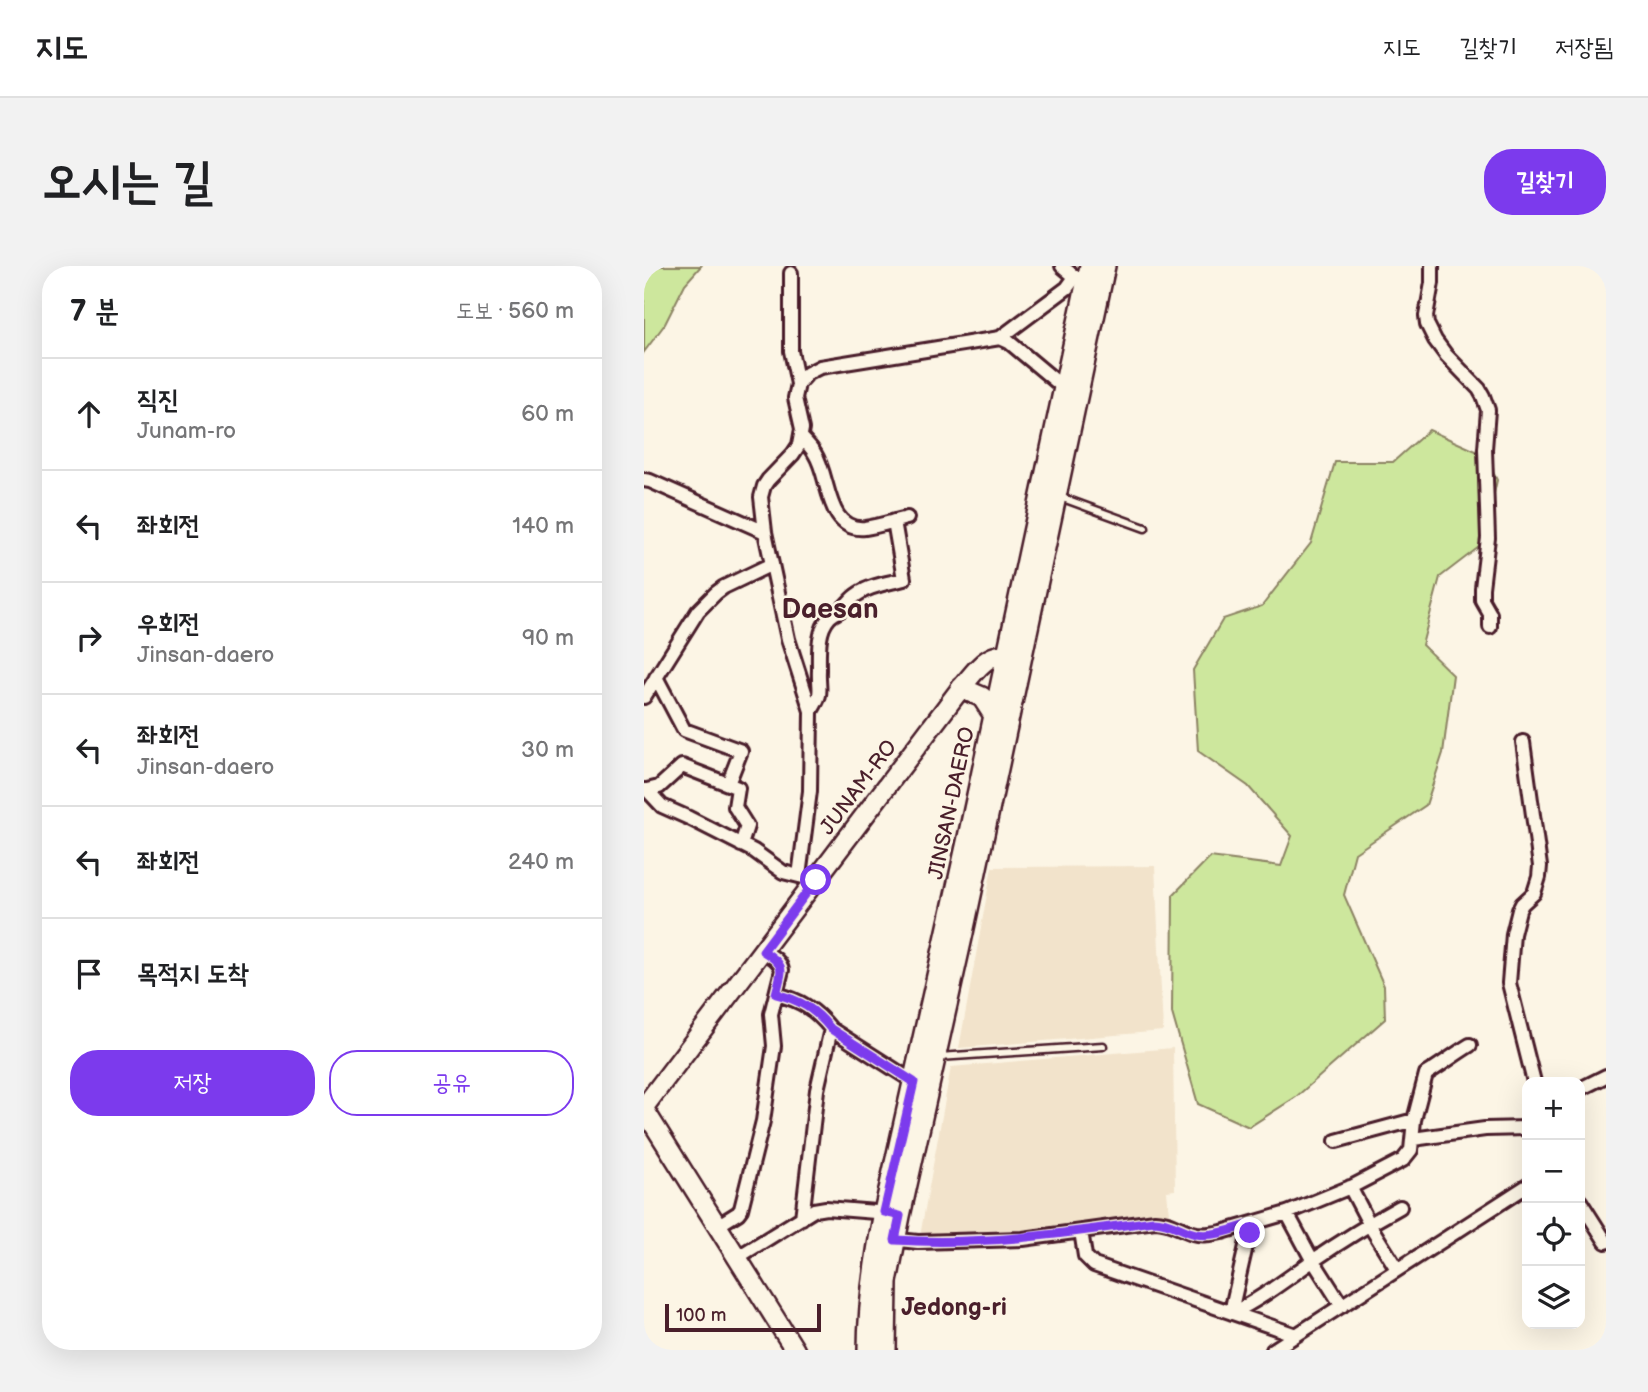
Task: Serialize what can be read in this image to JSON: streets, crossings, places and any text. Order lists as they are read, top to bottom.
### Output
{
  "streets": {
    "main road": ["JINSAN-DAERO"],
    "street": ["JUNAM-RO"]
  },
  "crossings": [
    ["JUNAM-RO", "JINSAN-DAERO"]
  ],
  "districts": ["Daesan", "Jedong-ri"],
  "scale_bar": "100 m",
  "page": {
    "header": "지도",
    "nav": ["지도", "길찾기", "저장됨"],
    "buttons": [
      "길찾기",
      ["저장", "공유"]
    ],
    "title": "오시는 길",
    "heading": ["7 분", "도보 · 560 m"],
    "list": [
      ["직진", "Junam-ro", "60 m"],
      ["좌회전", "140 m"],
      ["우회전", "Jinsan-daero", "90 m"],
      ["좌회전", "Jinsan-daero", "30 m"],
      ["좌회전", "240 m"],
      "목적지 도착"
    ],
    "map_buttons": ["+", "−"],
    "scale": "100 m"
  }
}
